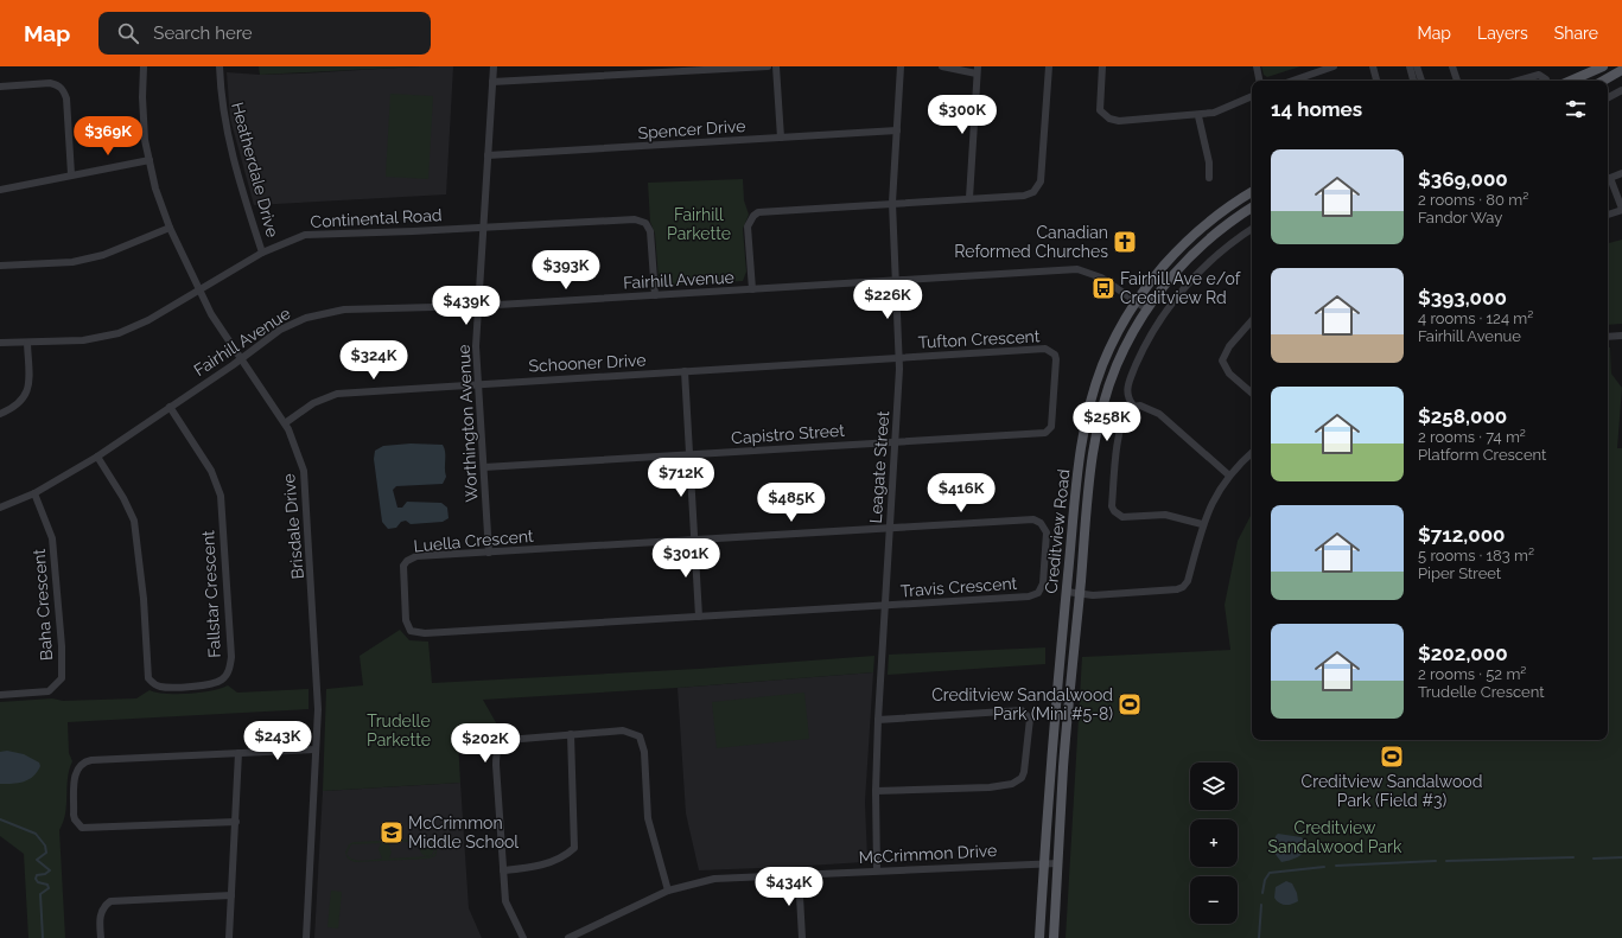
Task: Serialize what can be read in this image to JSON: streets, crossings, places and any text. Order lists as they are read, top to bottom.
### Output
{
  "streets": {
    "main road": ["Creditview Road"],
    "street": [
      "Spencer Drive",
      "Heatherdale Drive",
      "Continental Road",
      "Fairhill Avenue",
      "Tufton Crescent",
      "Schooner Drive",
      "Worthington Avenue",
      "Capistro Street",
      "Leagate Street",
      "Brisdale Drive",
      "Luella Crescent",
      "Travis Crescent",
      "Fallstar Crescent",
      "Baha Crescent",
      "McCrimmon Drive"
    ]
  },
  "crossings": [
    ["Spencer Drive", "Worthington Avenue"],
    ["Spencer Drive", "Leagate Street"],
    ["Heatherdale Drive", "Continental Road"],
    ["Continental Road", "Fairhill Avenue"],
    ["Continental Road", "Worthington Avenue"],
    ["Continental Road", "Brisdale Drive"],
    ["Fairhill Avenue", "Worthington Avenue"],
    ["Fairhill Avenue", "Leagate Street"],
    ["Fairhill Avenue", "Brisdale Drive"],
    ["Fairhill Avenue", "Creditview Road"],
    ["Fairhill Avenue", "Fallstar Crescent"],
    ["Fairhill Avenue", "Baha Crescent"],
    ["Tufton Crescent", "Schooner Drive"],
    ["Tufton Crescent", "Capistro Street"],
    ["Tufton Crescent", "Leagate Street"],
    ["Schooner Drive", "Worthington Avenue"],
    ["Schooner Drive", "Leagate Street"],
    ["Schooner Drive", "Brisdale Drive"],
    ["Worthington Avenue", "Capistro Street"],
    ["Worthington Avenue", "Luella Crescent"],
    ["Capistro Street", "Leagate Street"],
    ["Leagate Street", "Luella Crescent"],
    ["Leagate Street", "Travis Crescent"],
    ["Leagate Street", "McCrimmon Drive"],
    ["Creditview Road", "McCrimmon Drive"],
    ["Luella Crescent", "Travis Crescent"]
  ],
  "parks": ["Fairhill Parkette", "Trudelle Parkette", "Creditview Sandalwood Park"],
  "places": {
    "church": ["Canadian Reformed Churches"],
    "bus stop": ["Fairhill Ave e/of Creditview Rd"],
    "sports": ["Creditview Sandalwood Park (Mini #5-8)", "Creditview Sandalwood Park (Field #3)"],
    "school or university": ["McCrimmon Middle School"]
  },
  "page": {
    "header": "Map",
    "search": "Search here",
    "nav": ["Map", "Layers", "Share"],
    "heading": "14 homes",
    "price": [
      "$300K",
      "$369K",
      "$393K",
      "$226K",
      "$439K",
      "$324K",
      "$258K",
      "$712K",
      "$416K",
      "$485K",
      "$301K",
      "$243K",
      "$202K",
      "$434K"
    ],
    "list": [
      {
        "name": "$369,000",
        "note": "2 rooms · 80 m² · Fandor Way"
      },
      {
        "name": "$393,000",
        "note": "4 rooms · 124 m² · Fairhill Avenue"
      },
      {
        "name": "$258,000",
        "note": "2 rooms · 74 m² · Platform Crescent"
      },
      {
        "name": "$712,000",
        "note": "5 rooms · 183 m² · Piper Street"
      },
      {
        "name": "$202,000",
        "note": "2 rooms · 52 m² · Trudelle Crescent"
      }
    ],
    "map_buttons": ["+", "−"]
  }
}
